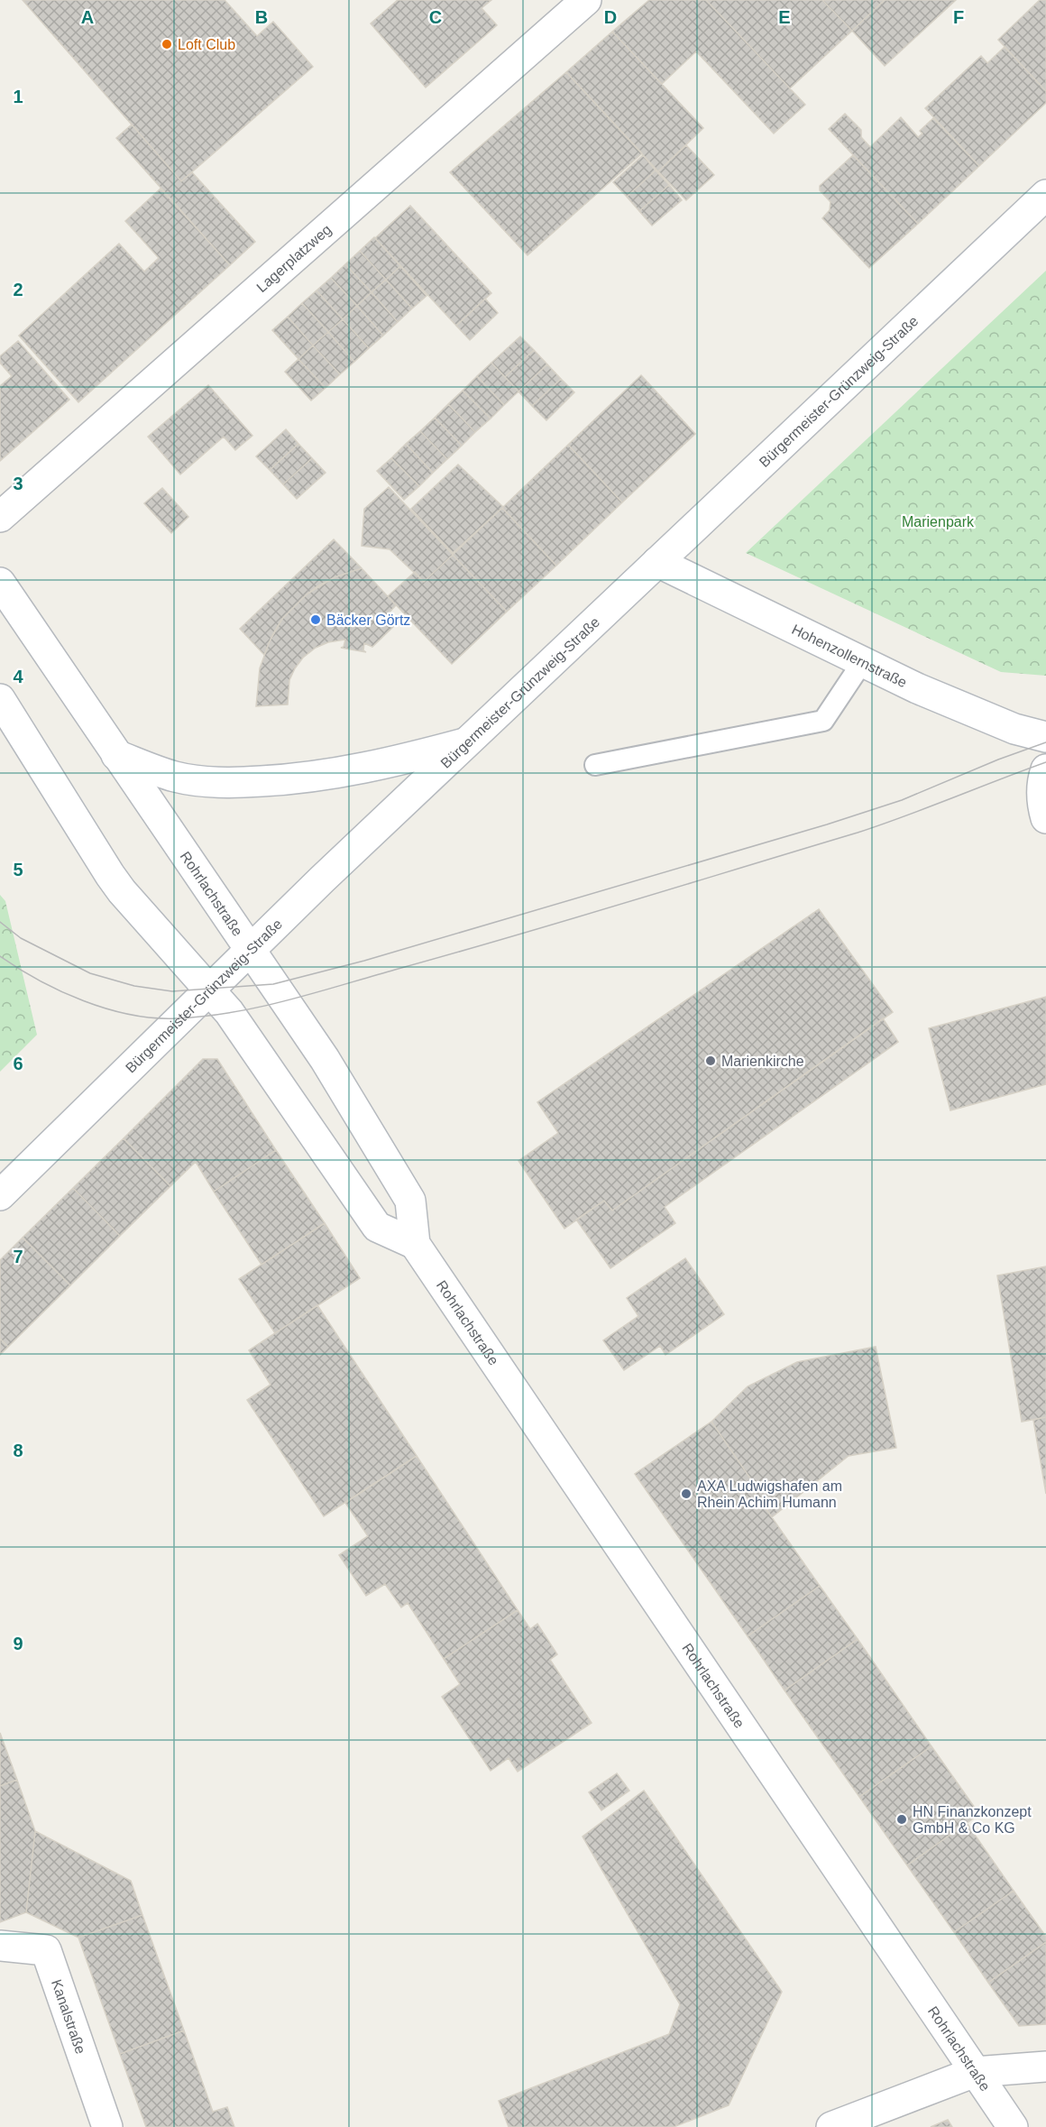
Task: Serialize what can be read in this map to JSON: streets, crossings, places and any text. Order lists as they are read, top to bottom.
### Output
{
  "streets": {
    "street": [
      "Lagerplatzweg",
      "Bürgermeister-Grünzweig-Straße",
      "Hohenzollernstraße",
      "Rohrlachstraße",
      "Kanalstraße"
    ]
  },
  "crossings": [
    ["Bürgermeister-Grünzweig-Straße", "Hohenzollernstraße"],
    ["Bürgermeister-Grünzweig-Straße", "Rohrlachstraße"]
  ],
  "parks": ["Marienpark"],
  "places": [
    "Loft Club",
    "Bäcker Görtz",
    "Marienkirche",
    "AXA Ludwigshafen am Rhein Achim Humann",
    "HN Finanzkonzept GmbH & Co KG"
  ],
  "grid": {
    "columns": [
      "A",
      "B",
      "C",
      "D",
      "E",
      "F"
    ],
    "rows": [
      "1",
      "2",
      "3",
      "4",
      "5",
      "6",
      "7",
      "8",
      "9"
    ]
  }
}
